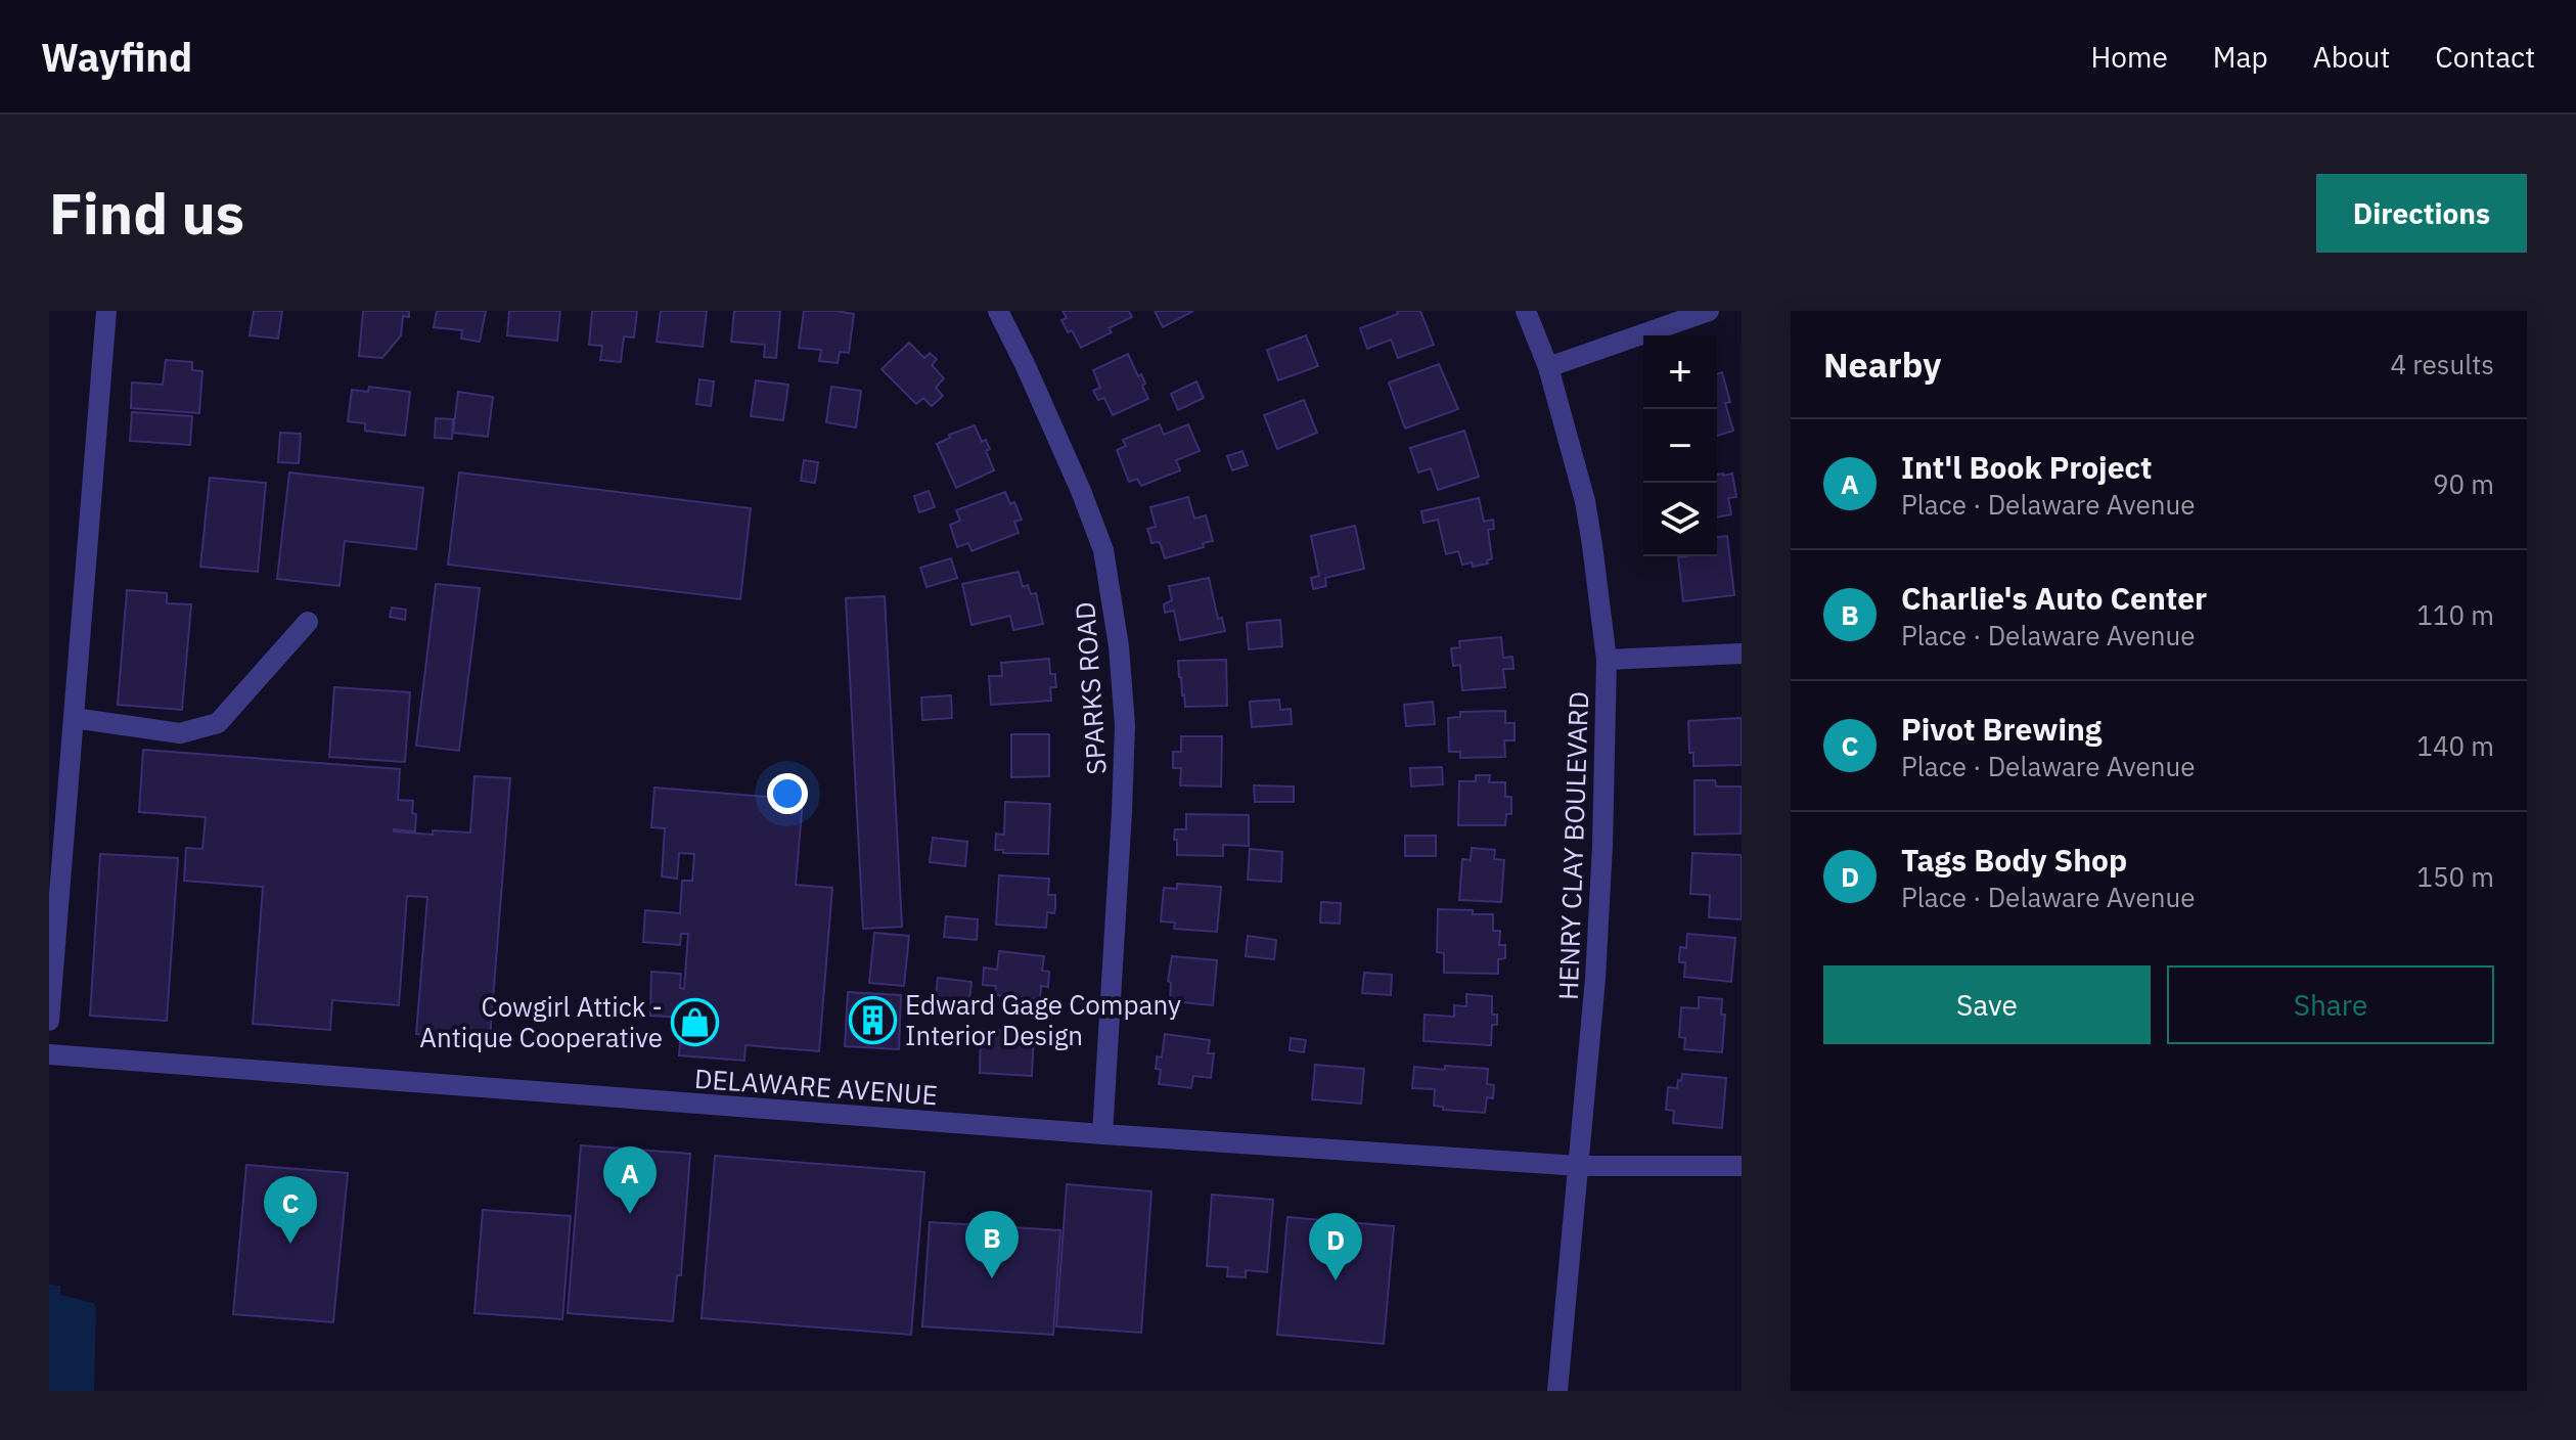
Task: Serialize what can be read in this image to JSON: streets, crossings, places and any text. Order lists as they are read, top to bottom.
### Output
{
  "streets": {
    "street": ["SPARKS ROAD", "HENRY CLAY BOULEVARD", "DELAWARE AVENUE"]
  },
  "crossings": [
    ["SPARKS ROAD", "DELAWARE AVENUE"],
    ["HENRY CLAY BOULEVARD", "DELAWARE AVENUE"]
  ],
  "places": {
    "building": ["Edward Gage Company Interior Design"],
    "shop": ["Cowgirl Attick - Antique Cooperative"]
  },
  "page": {
    "header": "Wayfind",
    "nav": [
      "Home",
      "Map",
      "About",
      "Contact"
    ],
    "buttons": [
      "Directions",
      ["Save", "Share"]
    ],
    "title": "Find us",
    "heading": ["Nearby", "4 results"],
    "map_buttons": ["+", "−"],
    "list": [
      {
        "mark": "A",
        "name": "Int'l Book Project",
        "note": "Place · Delaware Avenue",
        "value": "90 m"
      },
      {
        "mark": "B",
        "name": "Charlie's Auto Center",
        "note": "Place · Delaware Avenue",
        "value": "110 m"
      },
      {
        "mark": "C",
        "name": "Pivot Brewing",
        "note": "Place · Delaware Avenue",
        "value": "140 m"
      },
      {
        "mark": "D",
        "name": "Tags Body Shop",
        "note": "Place · Delaware Avenue",
        "value": "150 m"
      }
    ],
    "pins": [
      "A",
      "C",
      "B",
      "D"
    ]
  }
}
